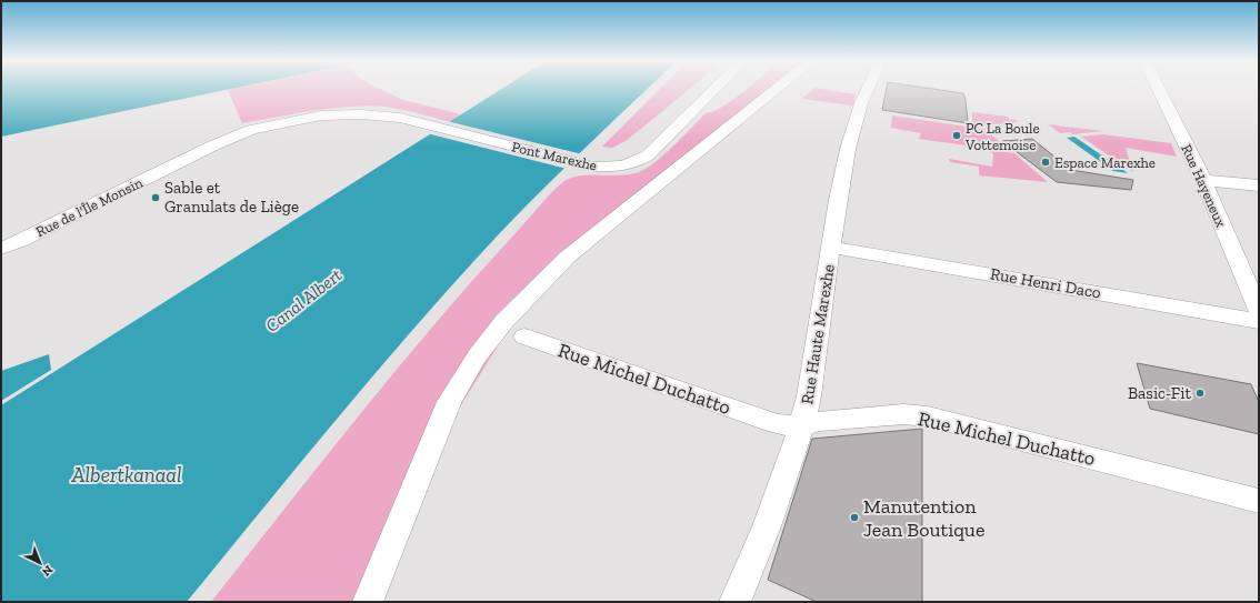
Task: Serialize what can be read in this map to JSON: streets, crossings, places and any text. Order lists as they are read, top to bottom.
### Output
{
  "streets": {
    "street": [
      "Pont Marexhe",
      "Rue Hayeneux",
      "Rue de l'Île Monsin",
      "Rue Henri Daco",
      "Rue Haute Marexhe",
      "Rue Michel Duchatto"
    ]
  },
  "crossings": [
    ["Pont Marexhe", "Rue de l'Île Monsin"],
    ["Rue Henri Daco", "Rue Haute Marexhe"],
    ["Rue Haute Marexhe", "Rue Michel Duchatto"]
  ],
  "water": ["Canal Albert", "Albertkanaal"],
  "places": [
    "PC La Boule Vottemoise",
    "Espace Marexhe",
    "Sable et Granulats de Liège",
    "Basic-Fit",
    "Manutention Jean Boutique"
  ],
  "north": "bottom right"
}
